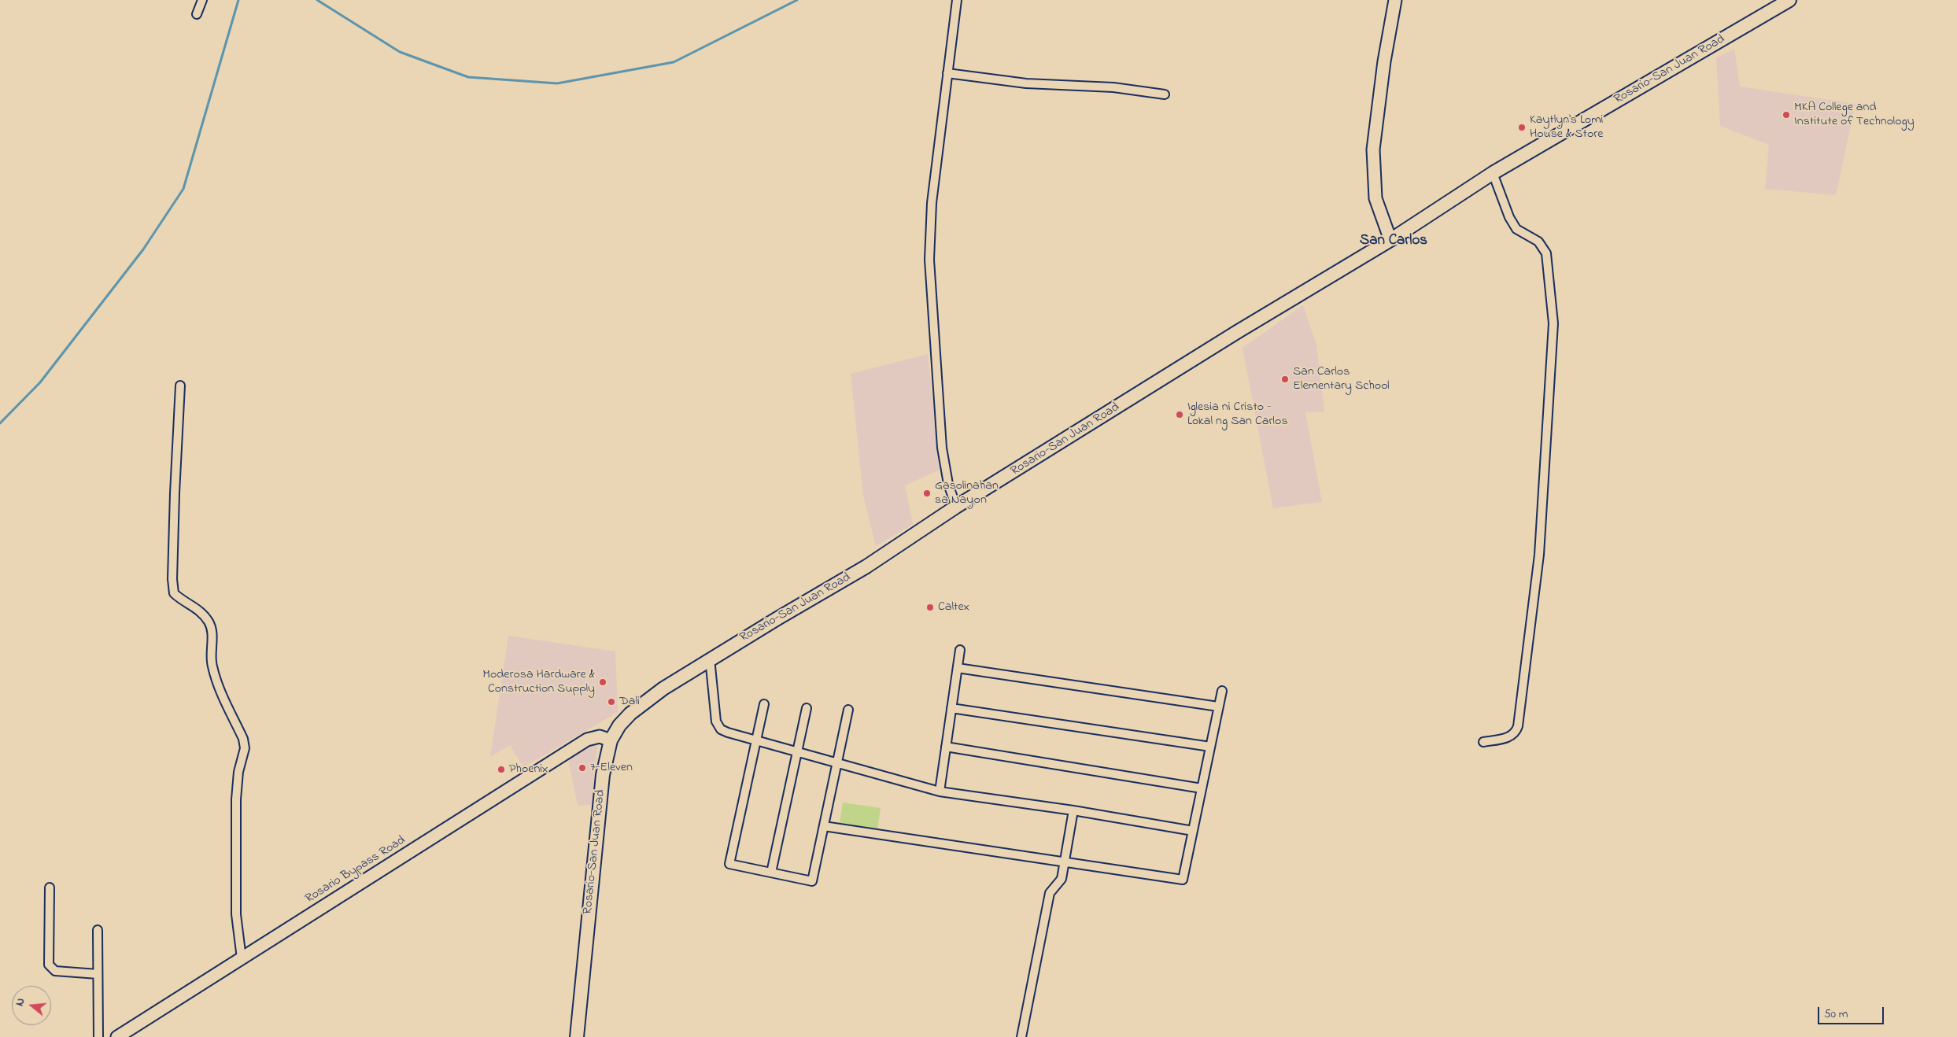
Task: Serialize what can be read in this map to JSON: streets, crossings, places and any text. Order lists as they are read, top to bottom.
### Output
{
  "streets": {
    "main road": ["Rosario-San Juan Road", "Rosario Bypass Road"]
  },
  "crossings": [
    ["Rosario-San Juan Road", "Rosario Bypass Road"]
  ],
  "districts": ["San Carlos"],
  "places": [
    "MKA College and Institute of Technology",
    "Kaytlyn's Lomi House & Store",
    "San Carlos Elementary School",
    "Iglesia ni Cristo - Lokal ng San Carlos",
    "Gasolinahan sa Nayon",
    "Caltex",
    "Moderosa Hardware & Construction Supply",
    "Dali",
    "7-Eleven",
    "Phoenix"
  ],
  "scale_bar": "50 m",
  "north": "left"
}
